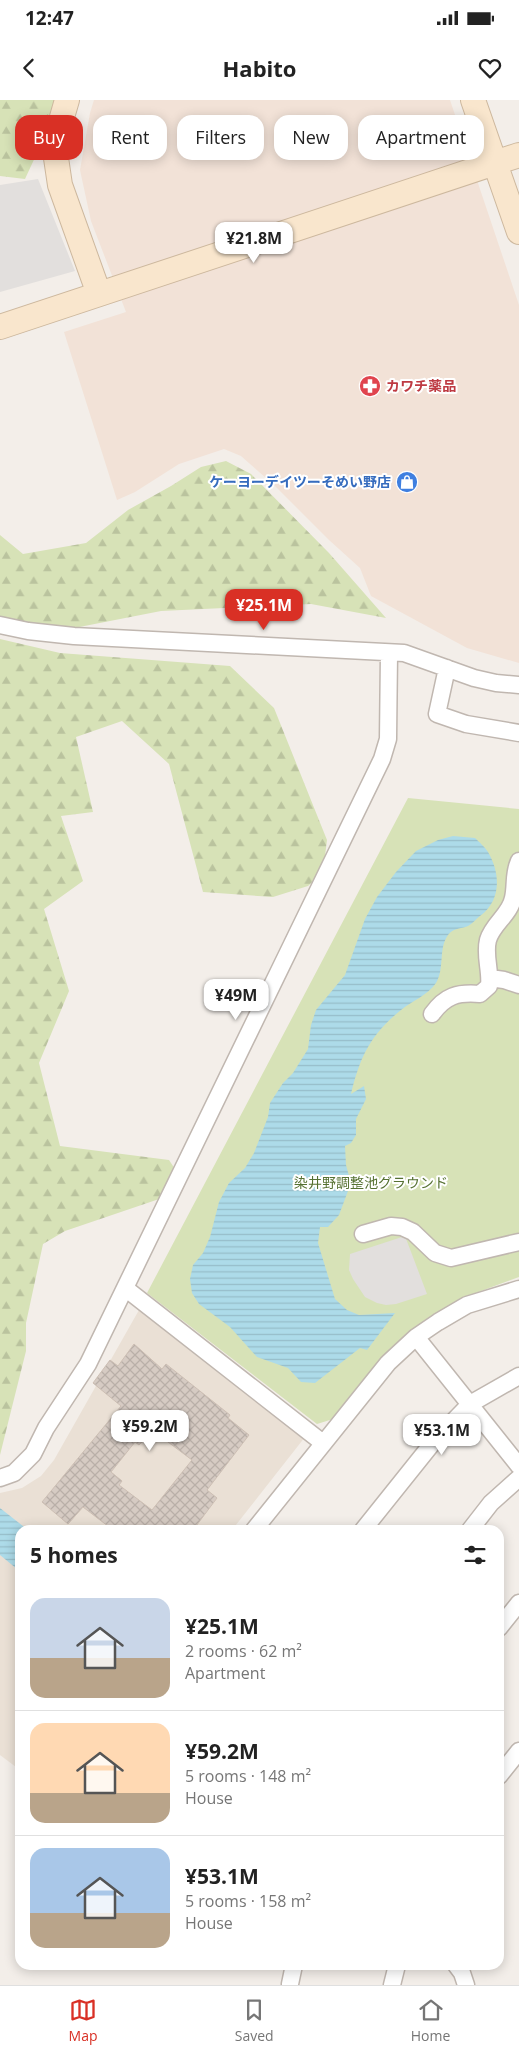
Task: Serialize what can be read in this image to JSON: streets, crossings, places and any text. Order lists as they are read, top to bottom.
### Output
{
  "parks": ["染井野調整池グラウンド"],
  "places": {
    "pharmacy": ["カワチ薬品"],
    "shop": ["ケーヨーデイツーそめい野店"]
  },
  "page": {
    "status": "12:47",
    "header": "Habito",
    "chip": [
      "Buy",
      "Rent",
      "Filters",
      "New",
      "Apartment"
    ],
    "price": [
      "¥21.8M",
      "¥25.1M",
      "¥49M",
      "¥59.2M",
      "¥53.1M"
    ],
    "heading": "5 homes",
    "list": [
      {
        "name": "¥25.1M",
        "note": "2 rooms · 62 m² · Apartment"
      },
      {
        "name": "¥59.2M",
        "note": "5 rooms · 148 m² · House"
      },
      {
        "name": "¥53.1M",
        "note": "5 rooms · 158 m² · House"
      }
    ],
    "tabs": ["Map", "Saved", "Home"]
  }
}
